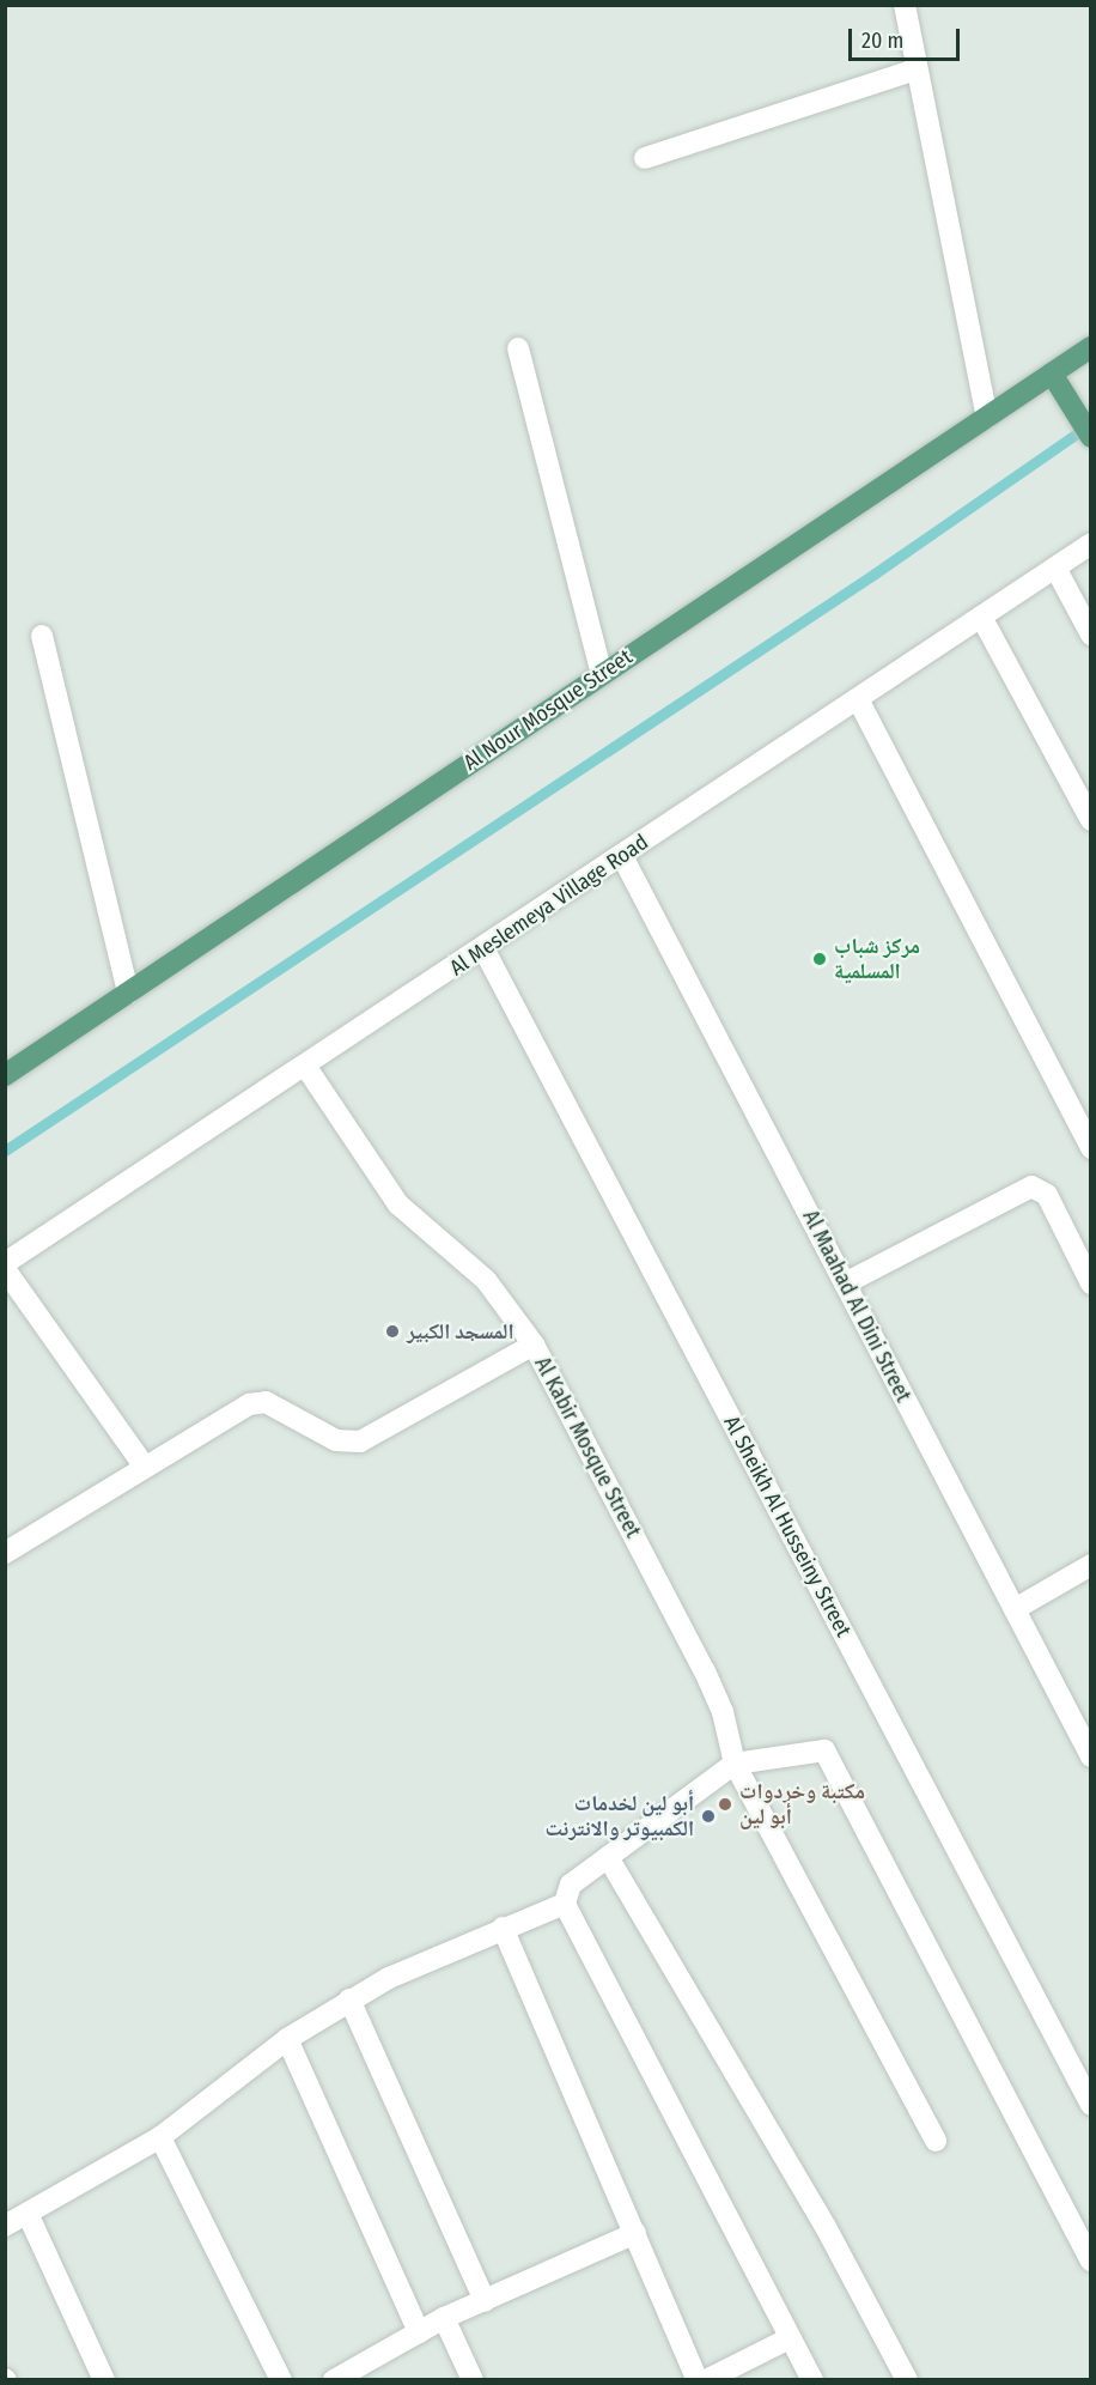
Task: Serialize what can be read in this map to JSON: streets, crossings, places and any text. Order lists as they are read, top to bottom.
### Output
{
  "streets": {
    "main road": ["Al Nour Mosque Street"],
    "street": [
      "Al Meslemeya Village Road",
      "Al Maahad Al Dini Street",
      "Al Kabir Mosque Street",
      "Al Sheikh Al Husseiny Street"
    ]
  },
  "crossings": [
    ["Al Meslemeya Village Road", "Al Maahad Al Dini Street"],
    ["Al Meslemeya Village Road", "Al Kabir Mosque Street"],
    ["Al Meslemeya Village Road", "Al Sheikh Al Husseiny Street"]
  ],
  "places": [
    "مركز شباب المسلمية",
    "المسجد الكبير",
    "مكتبة وخردوات أبو لين",
    "أبو لين لخدمات الكمبيوتر والانترنت"
  ],
  "scale_bar": "20 m"
}
